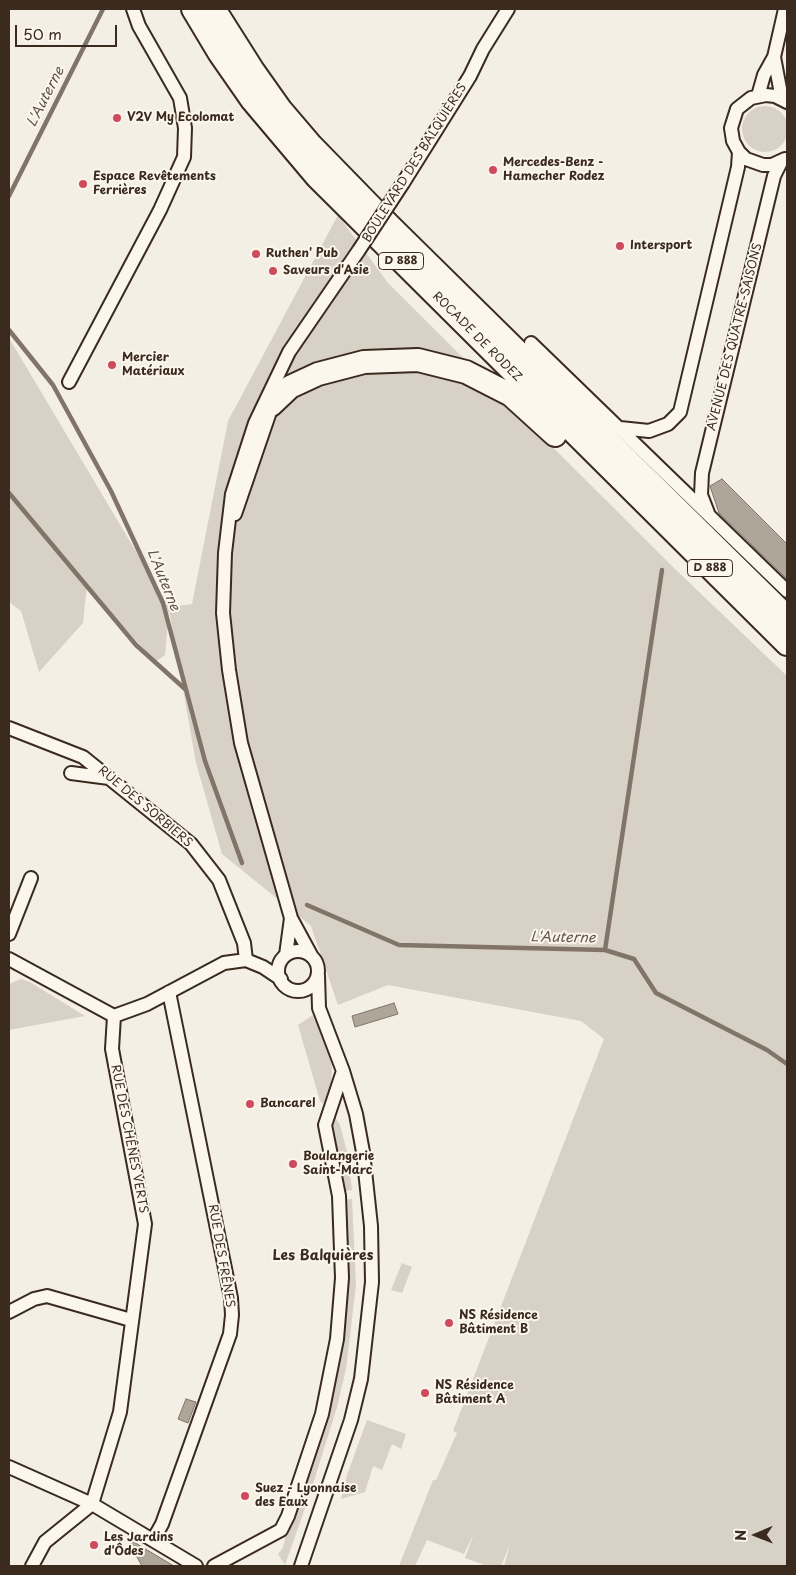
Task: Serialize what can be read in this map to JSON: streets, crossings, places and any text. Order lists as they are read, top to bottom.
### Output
{
  "streets": {
    "highway": ["D 888", "ROCADE DE RODEZ"],
    "street": [
      "BOULEVARD DES BALQUIÈRES",
      "AVENUE DES QUATRE-SAISONS",
      "RUE DES SORBIERS",
      "RUE DES CHÊNES VERTS",
      "RUE DES FRÊNES"
    ]
  },
  "districts": ["Les Balquières"],
  "water": ["L'Auterne"],
  "places": [
    "V2V My Ecolomat",
    "Mercedes-Benz - Hamecher Rodez",
    "Espace Revêtements Ferrières",
    "Intersport",
    "Ruthen' Pub",
    "Saveurs d'Asie",
    "Mercier Matériaux",
    "Bancarel",
    "Boulangerie Saint-Marc",
    "NS Résidence Bâtiment B",
    "NS Résidence Bâtiment A",
    "Suez - Lyonnaise des Eaux",
    "Les Jardins d'Ôdes"
  ],
  "scale_bar": "50 m",
  "north": "left"
}
